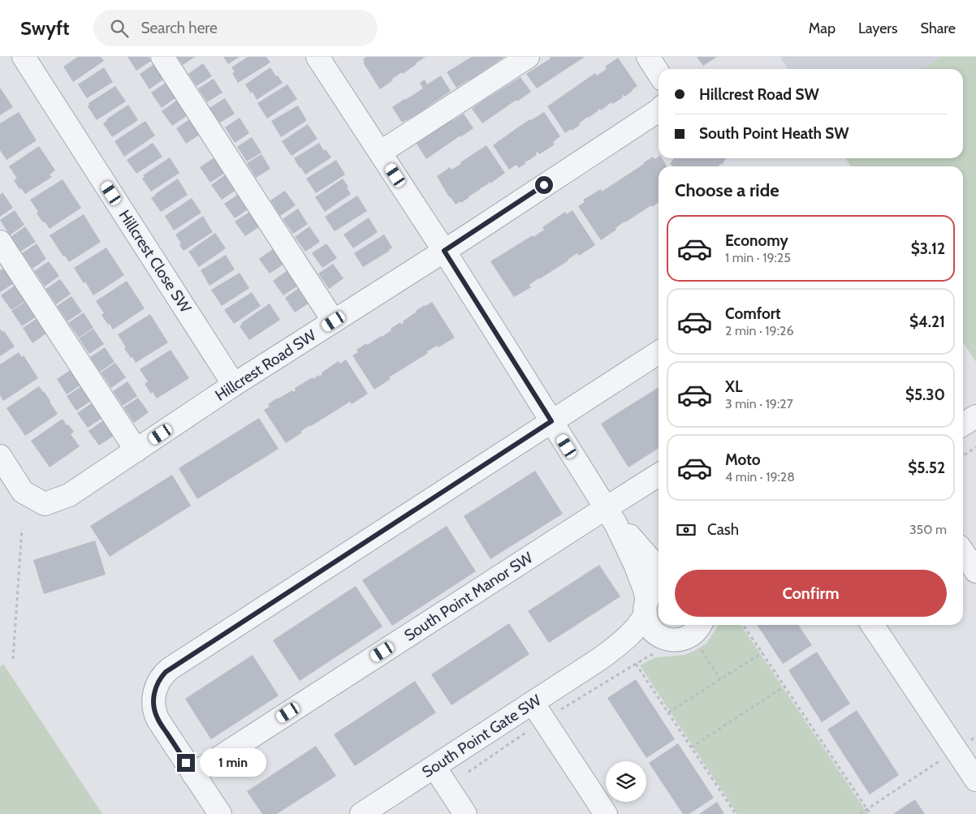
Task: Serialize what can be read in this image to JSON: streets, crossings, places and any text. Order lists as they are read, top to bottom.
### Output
{
  "streets": {
    "street": [
      "Hillcrest Close SW",
      "Hillcrest Road SW",
      "South Point Manor SW",
      "South Point Gate SW"
    ]
  },
  "crossings": [
    ["Hillcrest Close SW", "Hillcrest Road SW"]
  ],
  "page": {
    "header": "Swyft",
    "search": "Search here",
    "nav": ["Map", "Layers", "Share"],
    "banner": ["Hillcrest Road SW", "South Point Heath SW"],
    "heading": "Choose a ride",
    "list": [
      {
        "name": "Economy",
        "note": "1 min · 19:25",
        "value": "$3.12"
      },
      {
        "name": "Comfort",
        "note": "2 min · 19:26",
        "value": "$4.21"
      },
      {
        "name": "XL",
        "note": "3 min · 19:27",
        "value": "$5.30"
      },
      {
        "name": "Moto",
        "note": "4 min · 19:28",
        "value": "$5.52"
      }
    ],
    "pay": ["Cash", "350 m"],
    "buttons": "Confirm",
    "bubble": "1 min"
  }
}
